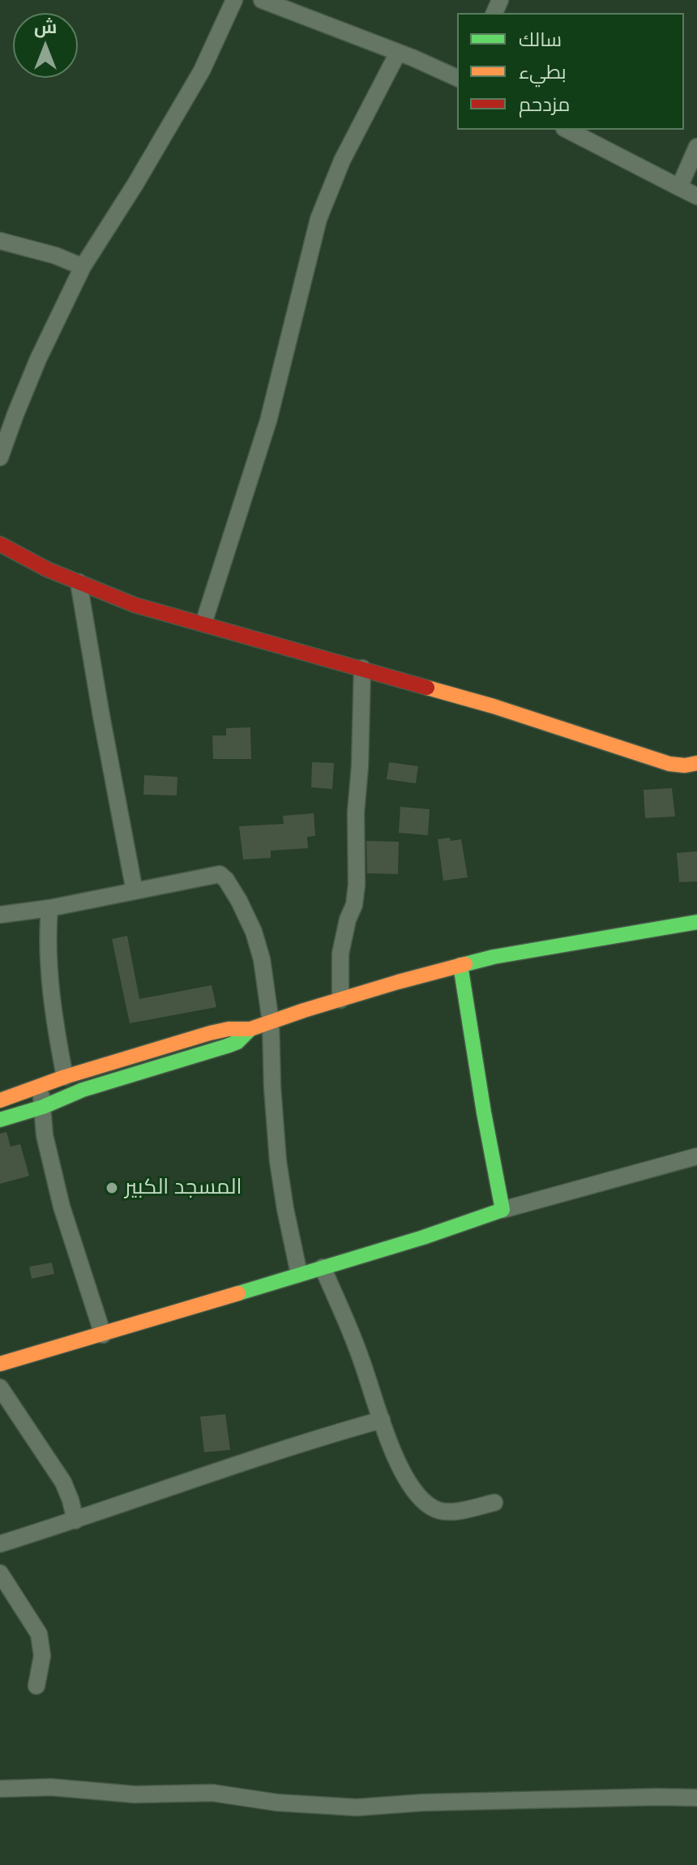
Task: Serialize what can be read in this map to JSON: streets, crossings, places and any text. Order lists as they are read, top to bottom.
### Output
{
  "places": ["المسجد الكبير"],
  "legend": ["سالك", "بطيء", "مزدحم"],
  "north": "top"
}
